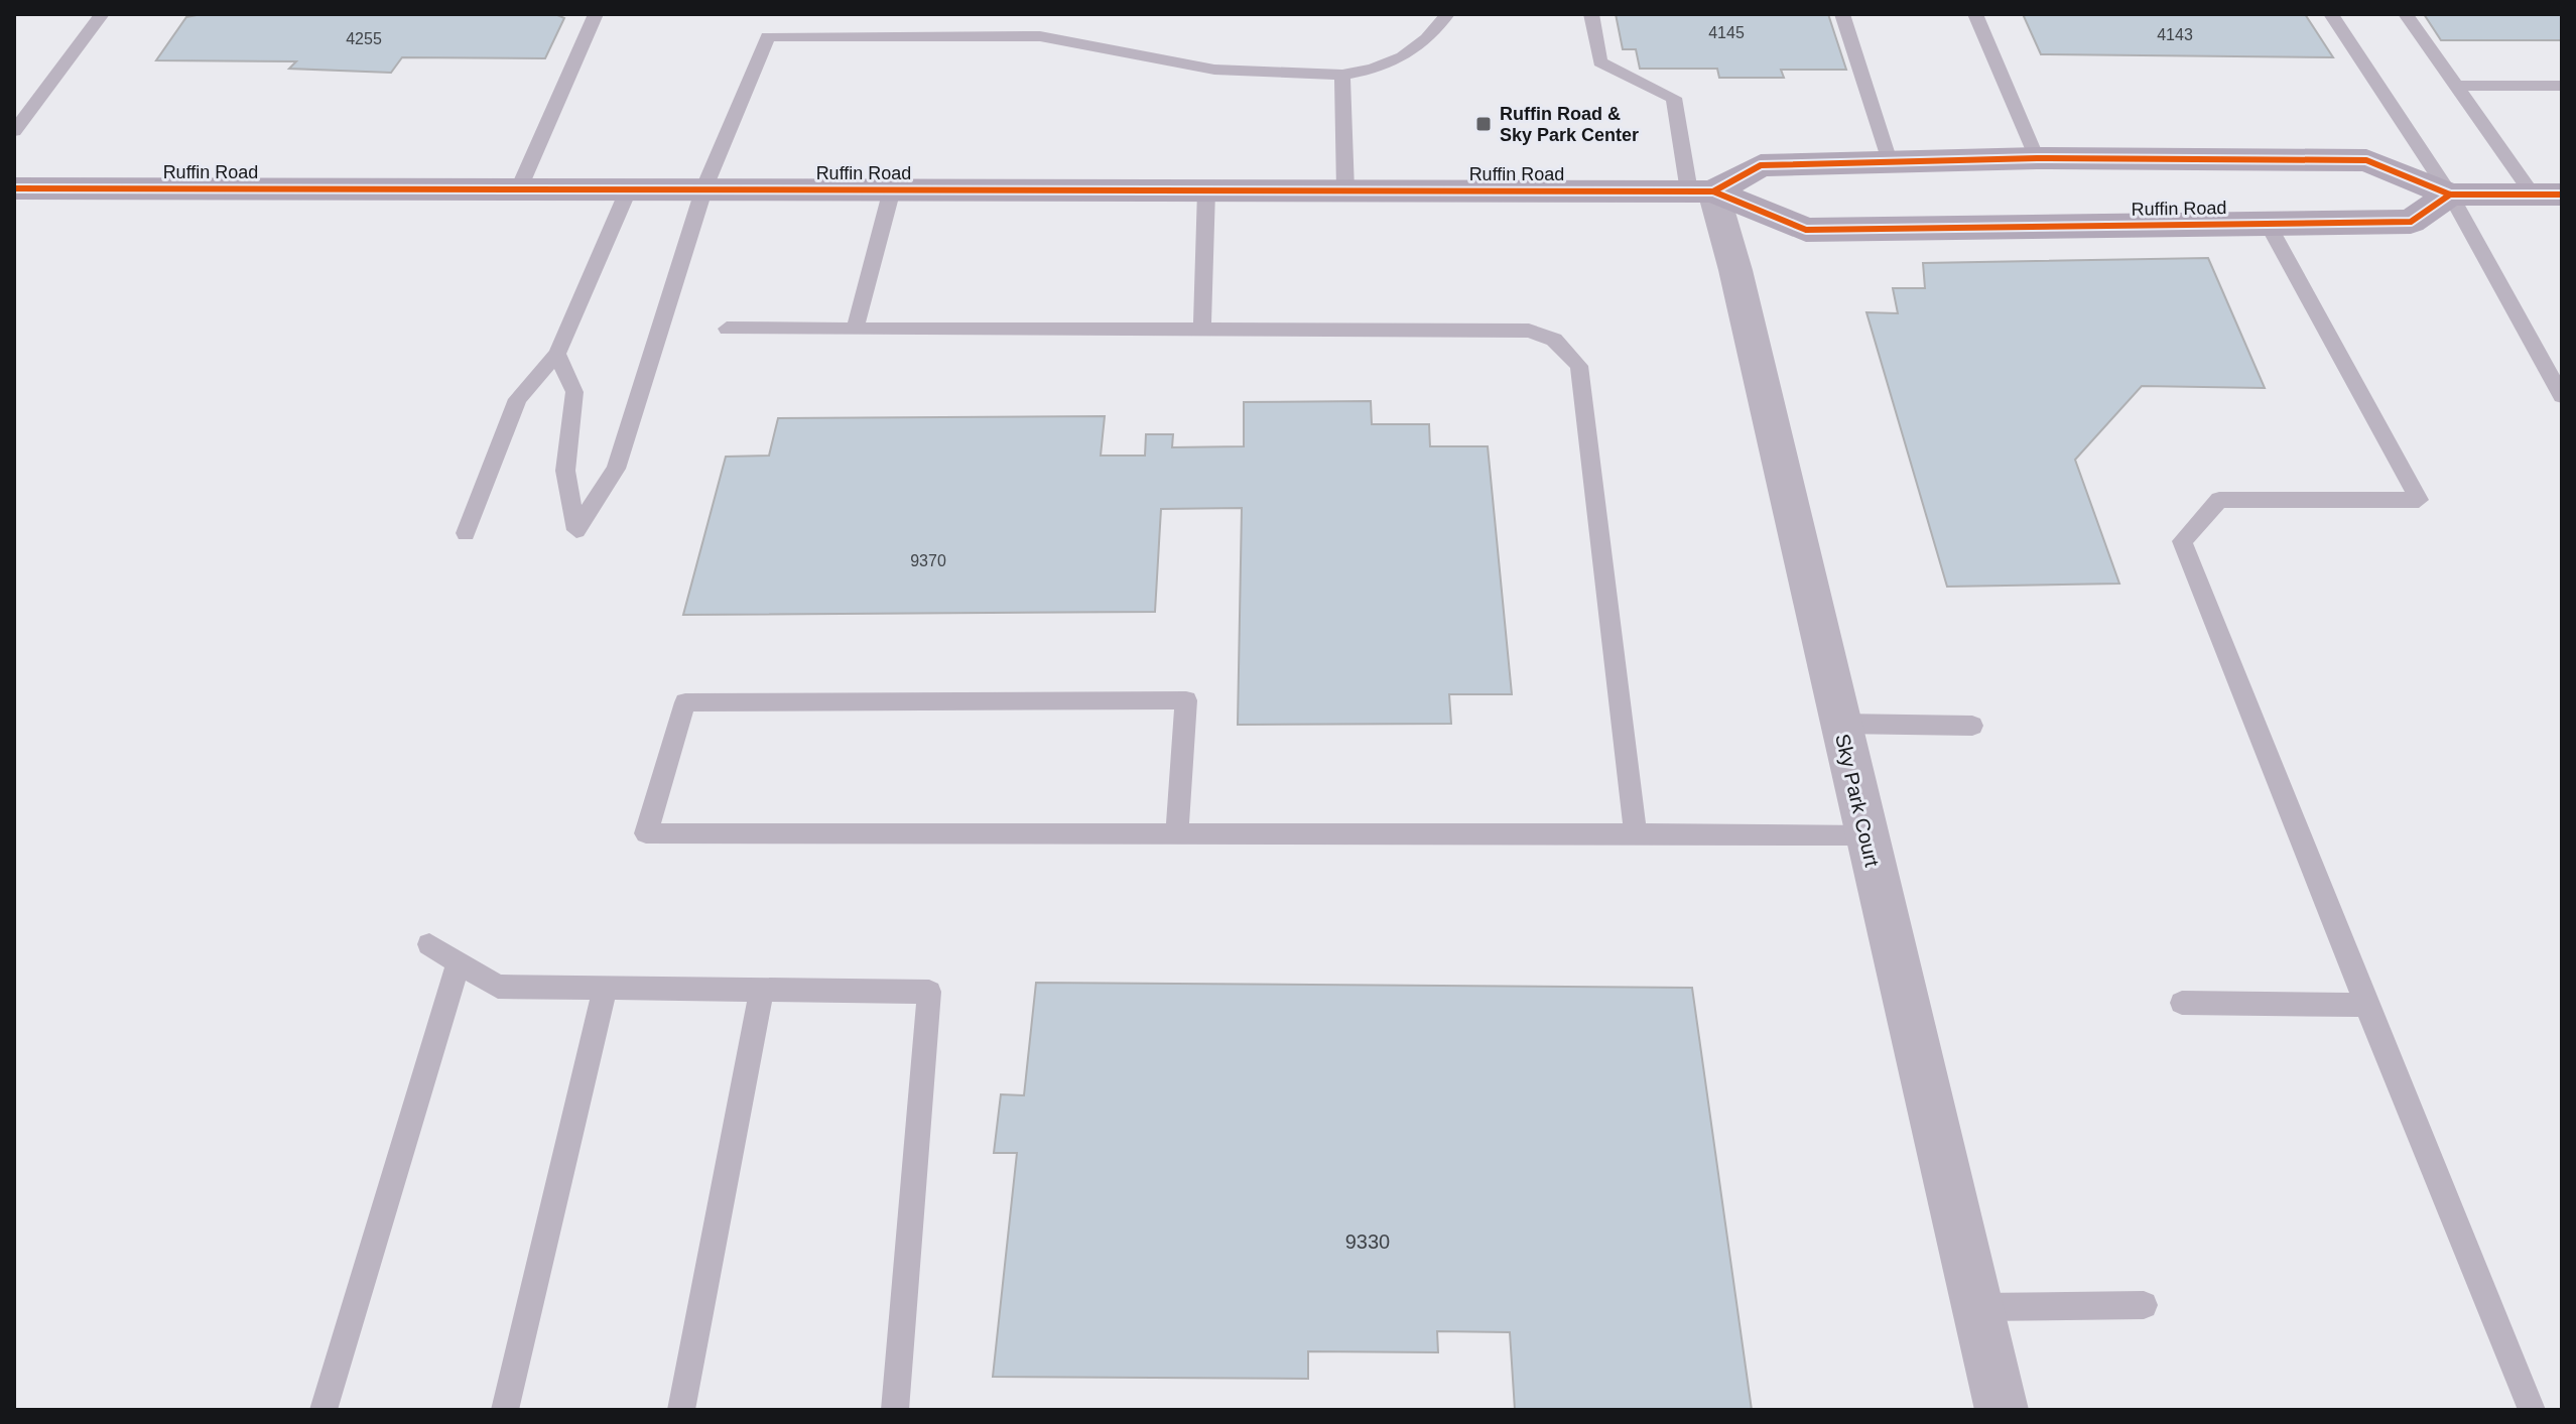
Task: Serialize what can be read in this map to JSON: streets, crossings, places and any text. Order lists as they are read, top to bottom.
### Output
{
  "streets": {
    "main road": ["Ruffin Road"],
    "street": ["Sky Park Court"]
  },
  "crossings": [
    ["Ruffin Road", "Sky Park Court"]
  ],
  "places": {
    "transit": ["Ruffin Road & Sky Park Center"]
  },
  "house_numbers": [
    "4145",
    "4143",
    "4255",
    "9370",
    "9330"
  ]
}
